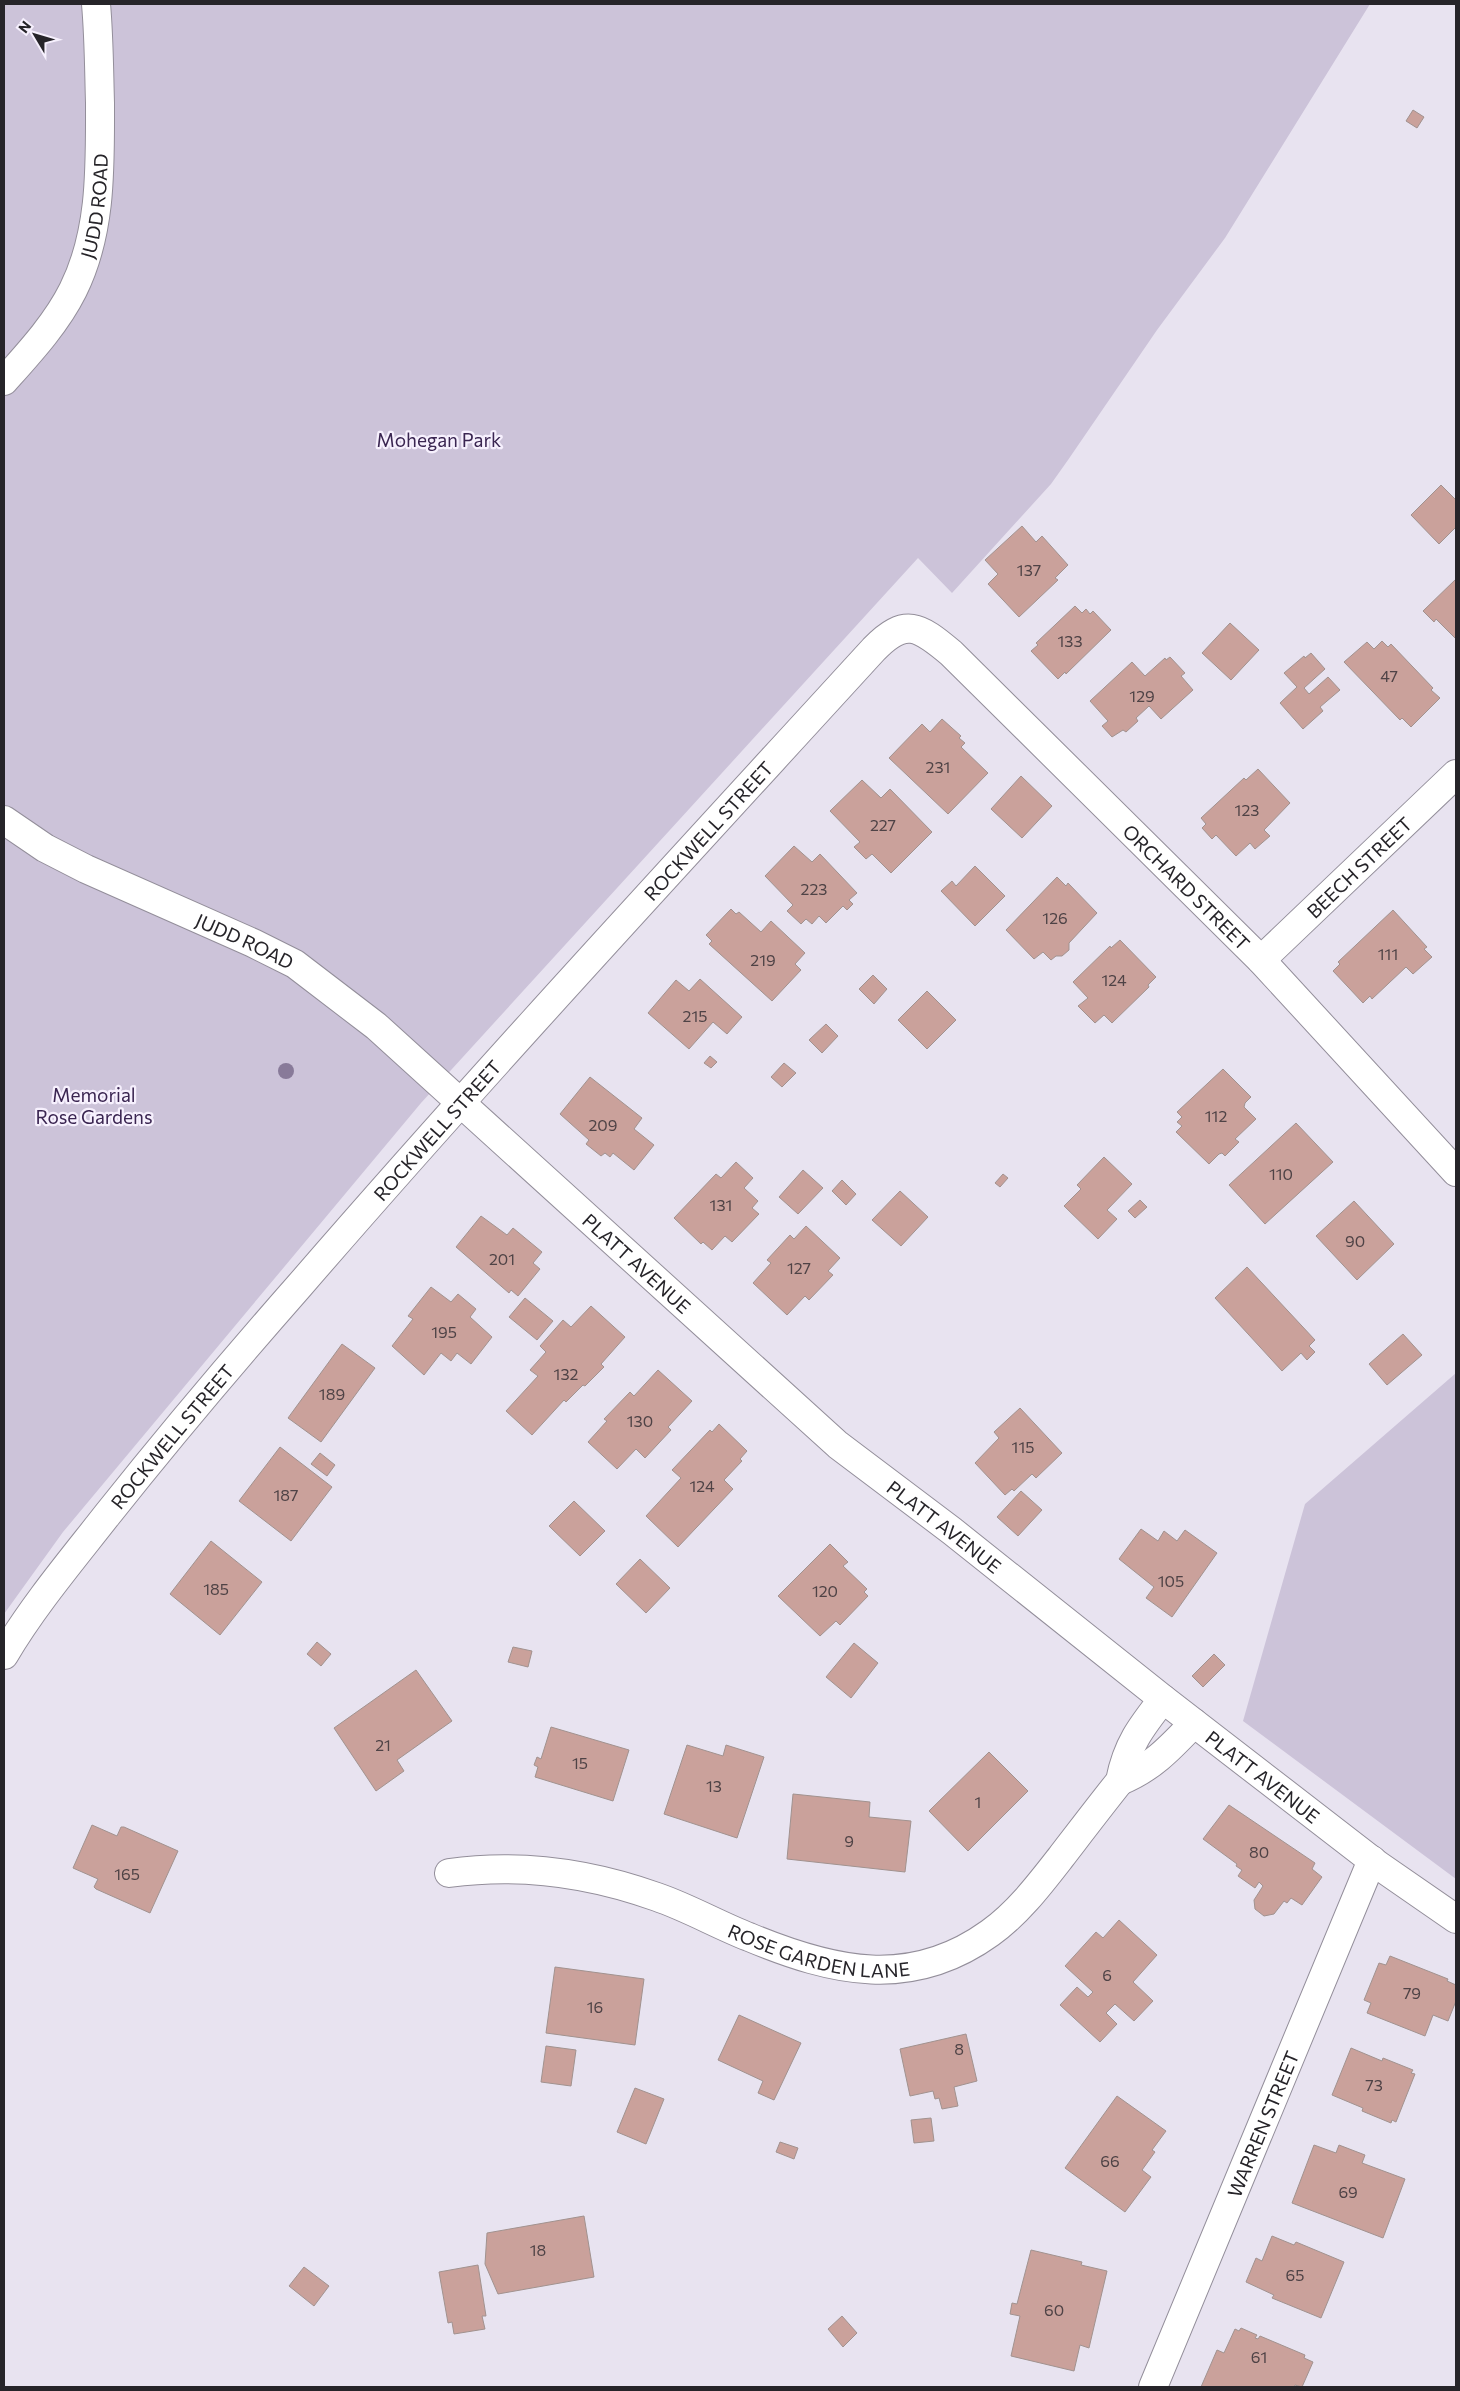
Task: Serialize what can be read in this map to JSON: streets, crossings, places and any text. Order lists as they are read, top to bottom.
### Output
{
  "streets": {
    "street": [
      "JUDD ROAD",
      "ROCKWELL STREET",
      "BEECH STREET",
      "ORCHARD STREET",
      "PLATT AVENUE",
      "ROSE GARDEN LANE",
      "WARREN STREET"
    ]
  },
  "crossings": [
    ["JUDD ROAD", "ROCKWELL STREET"],
    ["JUDD ROAD", "PLATT AVENUE"],
    ["ROCKWELL STREET", "ORCHARD STREET"],
    ["ROCKWELL STREET", "PLATT AVENUE"],
    ["BEECH STREET", "ORCHARD STREET"],
    ["PLATT AVENUE", "ROSE GARDEN LANE"],
    ["PLATT AVENUE", "WARREN STREET"]
  ],
  "parks": ["Mohegan Park", "Memorial Rose Gardens"],
  "house_numbers": [
    "137",
    "133",
    "47",
    "129",
    "231",
    "123",
    "227",
    "223",
    "126",
    "111",
    "219",
    "124",
    "215",
    "112",
    "209",
    "110",
    "131",
    "90",
    "201",
    "127",
    "195",
    "132",
    "189",
    "130",
    "115",
    "124",
    "187",
    "105",
    "185",
    "120",
    "21",
    "15",
    "13",
    "1",
    "9",
    "80",
    "165",
    "6",
    "79",
    "16",
    "8",
    "73",
    "66",
    "69",
    "18",
    "65",
    "60",
    "61"
  ],
  "north": "top left"
}
